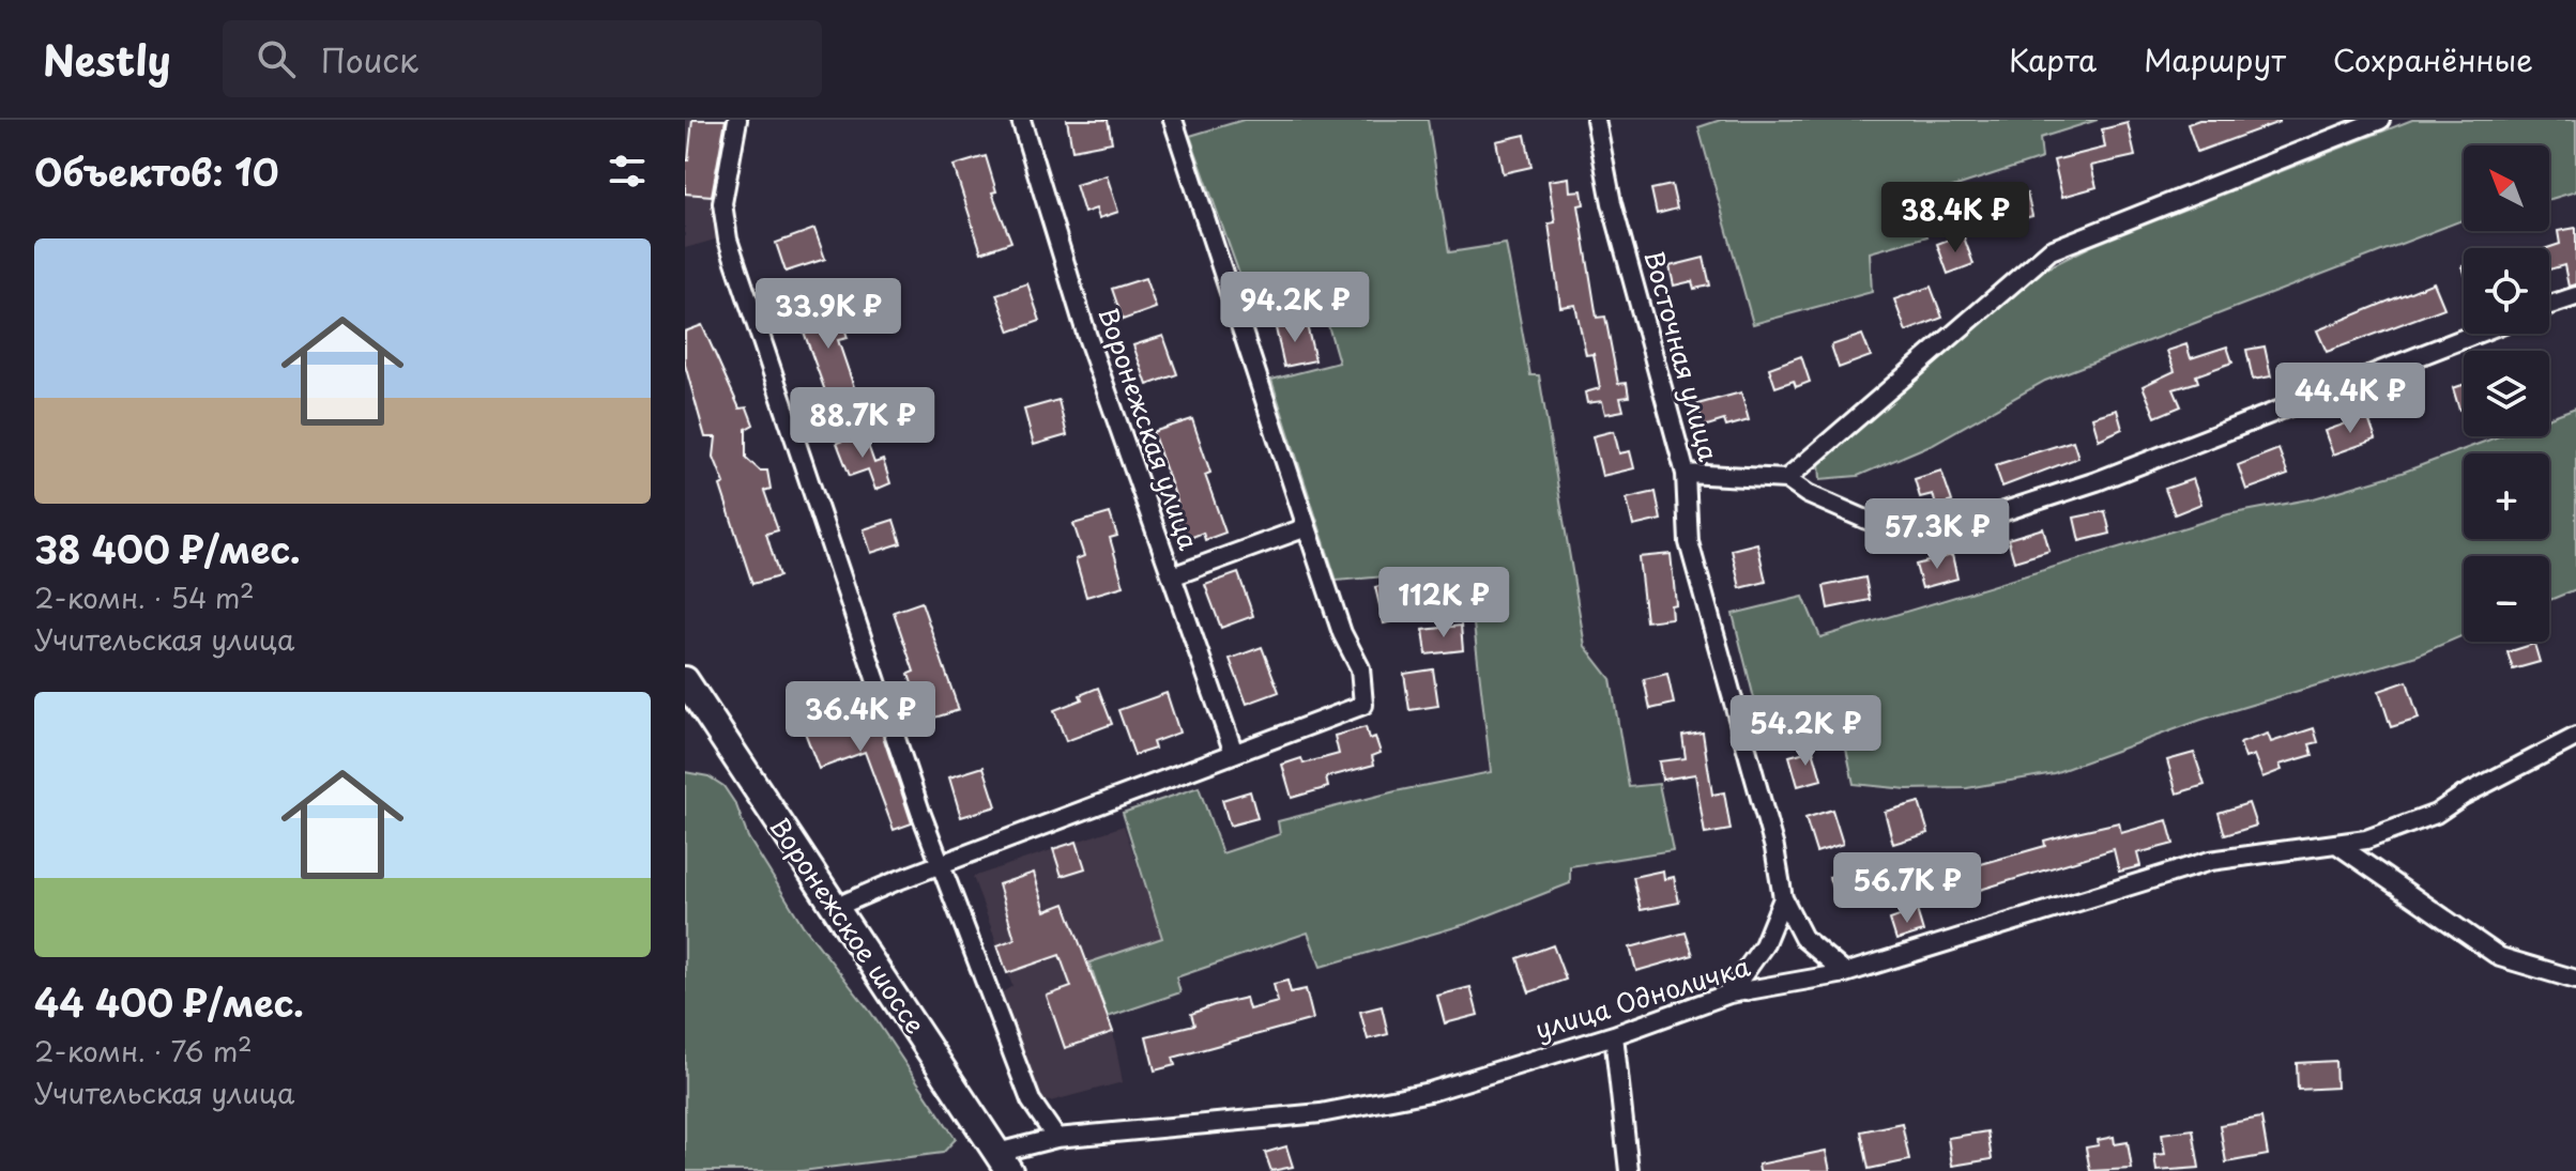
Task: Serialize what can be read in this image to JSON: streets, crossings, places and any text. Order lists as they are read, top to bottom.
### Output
{
  "streets": {
    "main road": ["Воронежское шоссе"],
    "street": ["Восточная улица", "Воронежская улица", "улица Одноличка"]
  },
  "crossings": [
    ["Восточная улица", "улица Одноличка"],
    ["Воронежское шоссе", "улица Одноличка"]
  ],
  "north": "top left",
  "page": {
    "header": "Nestly",
    "search": "Поиск",
    "nav": ["Карта", "Маршрут", "Сохранённые"],
    "heading": "Объектов: 10",
    "map_buttons": ["+", "−"],
    "price": [
      "38.4K ₽",
      "94.2K ₽",
      "33.9K ₽",
      "44.4K ₽",
      "88.7K ₽",
      "57.3K ₽",
      "112K ₽",
      "36.4K ₽",
      "54.2K ₽",
      "56.7K ₽"
    ],
    "list": [
      {
        "name": "38 400 ₽/мес.",
        "note": "2-комн. · 54 m² · Учительская улица"
      },
      {
        "name": "44 400 ₽/мес.",
        "note": "2-комн. · 76 m² · Учительская улица"
      }
    ]
  }
}
